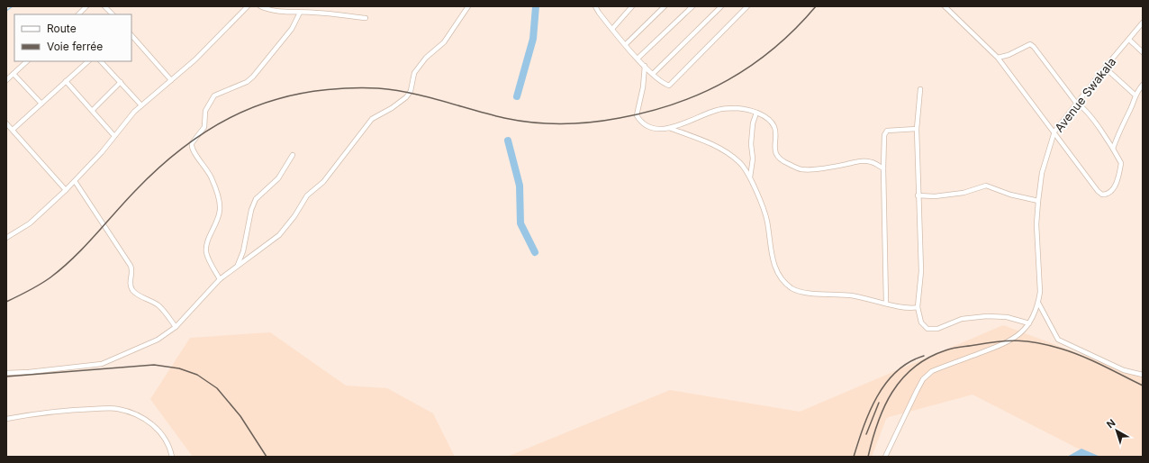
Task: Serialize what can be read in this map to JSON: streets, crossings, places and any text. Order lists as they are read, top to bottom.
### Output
{
  "streets": {
    "street": ["Avenue Swakala"]
  },
  "legend": ["Route", "Voie ferrée"],
  "north": "top left"
}
